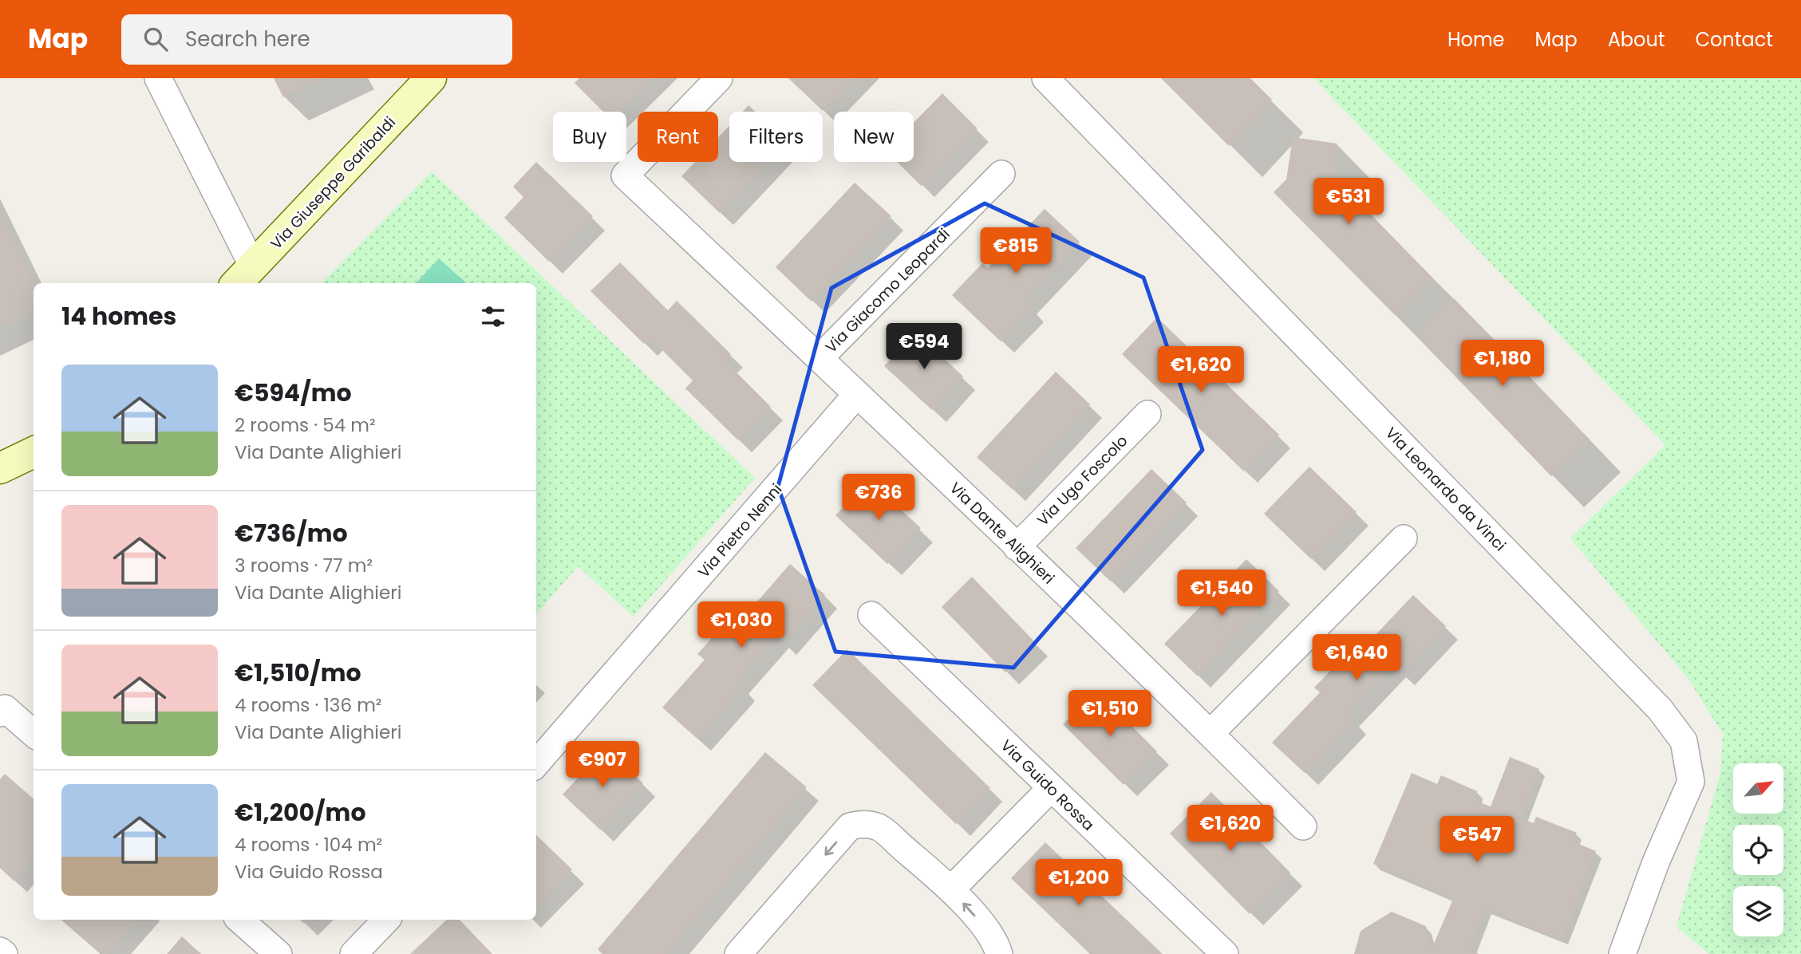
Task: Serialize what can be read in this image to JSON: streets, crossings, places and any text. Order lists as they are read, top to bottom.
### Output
{
  "streets": {
    "main road": ["Via Giuseppe Garibaldi"],
    "street": [
      "Via Giacomo Leopardi",
      "Via Ugo Foscolo",
      "Via Leonardo da Vinci",
      "Via Pietro Nenni",
      "Via Dante Alighieri",
      "Via Guido Rossa"
    ]
  },
  "crossings": [
    ["Via Giacomo Leopardi", "Via Dante Alighieri"],
    ["Via Ugo Foscolo", "Via Dante Alighieri"],
    ["Via Pietro Nenni", "Via Dante Alighieri"]
  ],
  "north": "top right",
  "page": {
    "header": "Map",
    "search": "Search here",
    "nav": [
      "Home",
      "Map",
      "About",
      "Contact"
    ],
    "chip": [
      "Buy",
      "Rent",
      "Filters",
      "New"
    ],
    "price": [
      "€531",
      "€815",
      "€594",
      "€1,180",
      "€1,620",
      "€736",
      "€1,540",
      "€1,030",
      "€1,640",
      "€1,510",
      "€907",
      "€1,620",
      "€547",
      "€1,200"
    ],
    "heading": "14 homes",
    "list": [
      {
        "name": "€594/mo",
        "note": "2 rooms · 54 m² · Via Dante Alighieri"
      },
      {
        "name": "€736/mo",
        "note": "3 rooms · 77 m² · Via Dante Alighieri"
      },
      {
        "name": "€1,510/mo",
        "note": "4 rooms · 136 m² · Via Dante Alighieri"
      },
      {
        "name": "€1,200/mo",
        "note": "4 rooms · 104 m² · Via Guido Rossa"
      }
    ]
  }
}
